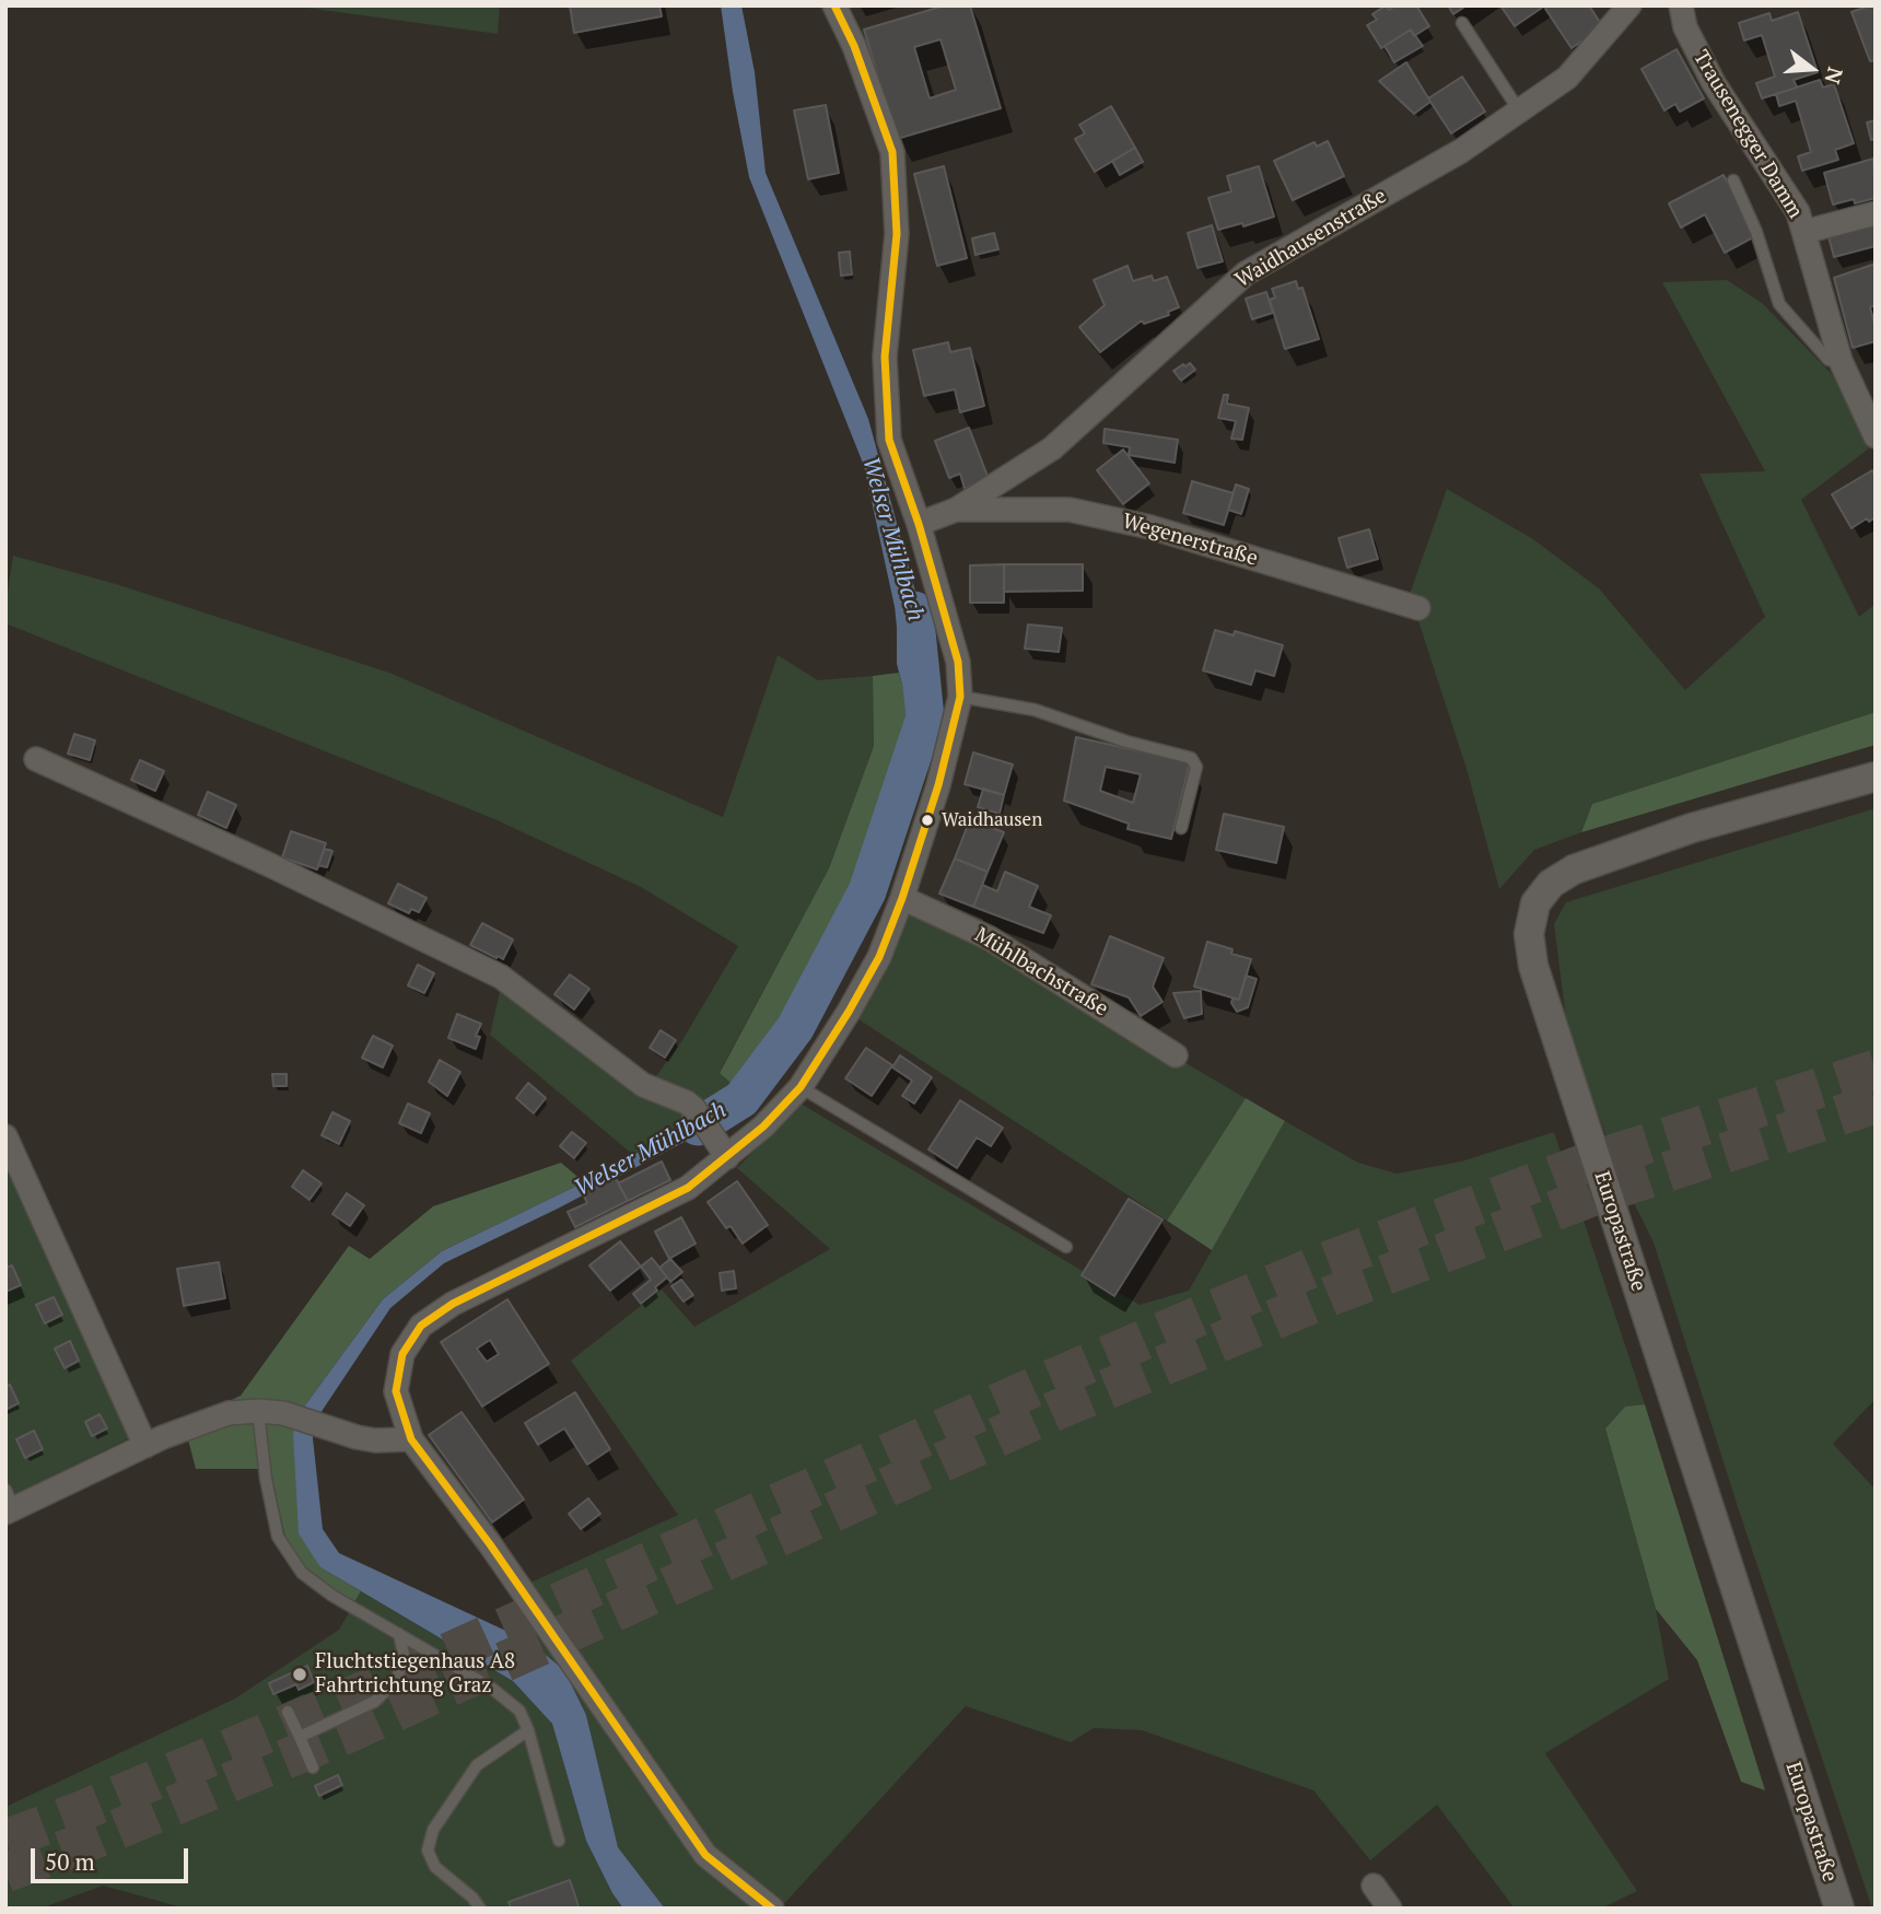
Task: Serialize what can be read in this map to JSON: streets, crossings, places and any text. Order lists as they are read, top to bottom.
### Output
{
  "streets": {
    "street": [
      "Trausenegger Damm",
      "Waidhausenstraße",
      "Wegenerstraße",
      "Mühlbachstraße",
      "Europastraße"
    ]
  },
  "crossings": [
    ["Waidhausenstraße", "Wegenerstraße"]
  ],
  "water": ["Welser Mühlbach"],
  "places": ["Waidhausen", "Fluchtstiegenhaus A8 Fahrtrichtung Graz"],
  "scale_bar": "50 m",
  "north": "right"
}
